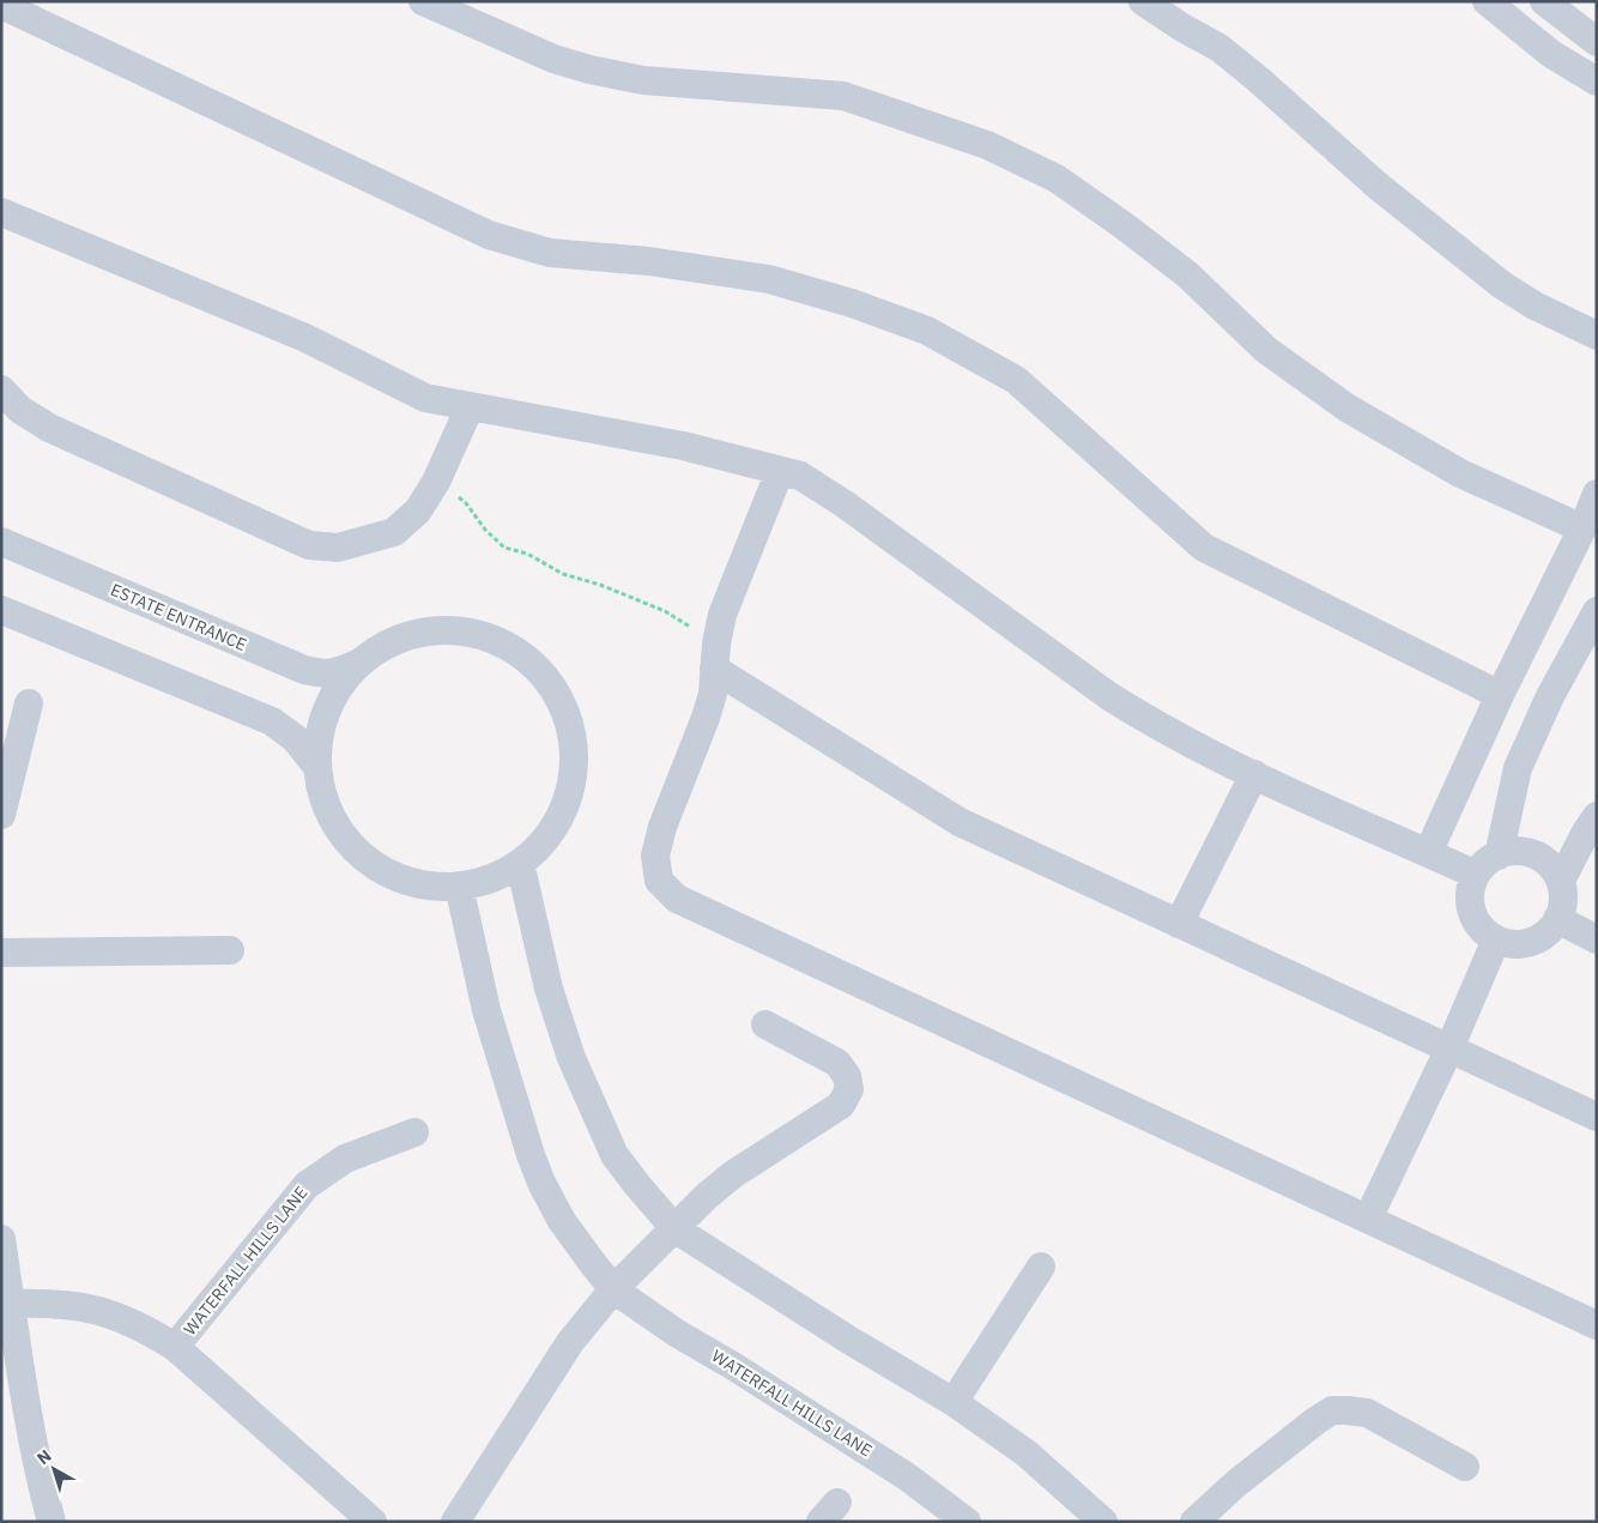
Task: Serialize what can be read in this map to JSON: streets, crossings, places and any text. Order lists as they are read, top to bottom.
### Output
{
  "streets": {
    "street": ["ESTATE ENTRANCE", "WATERFALL HILLS LANE"]
  },
  "north": "top left"
}
